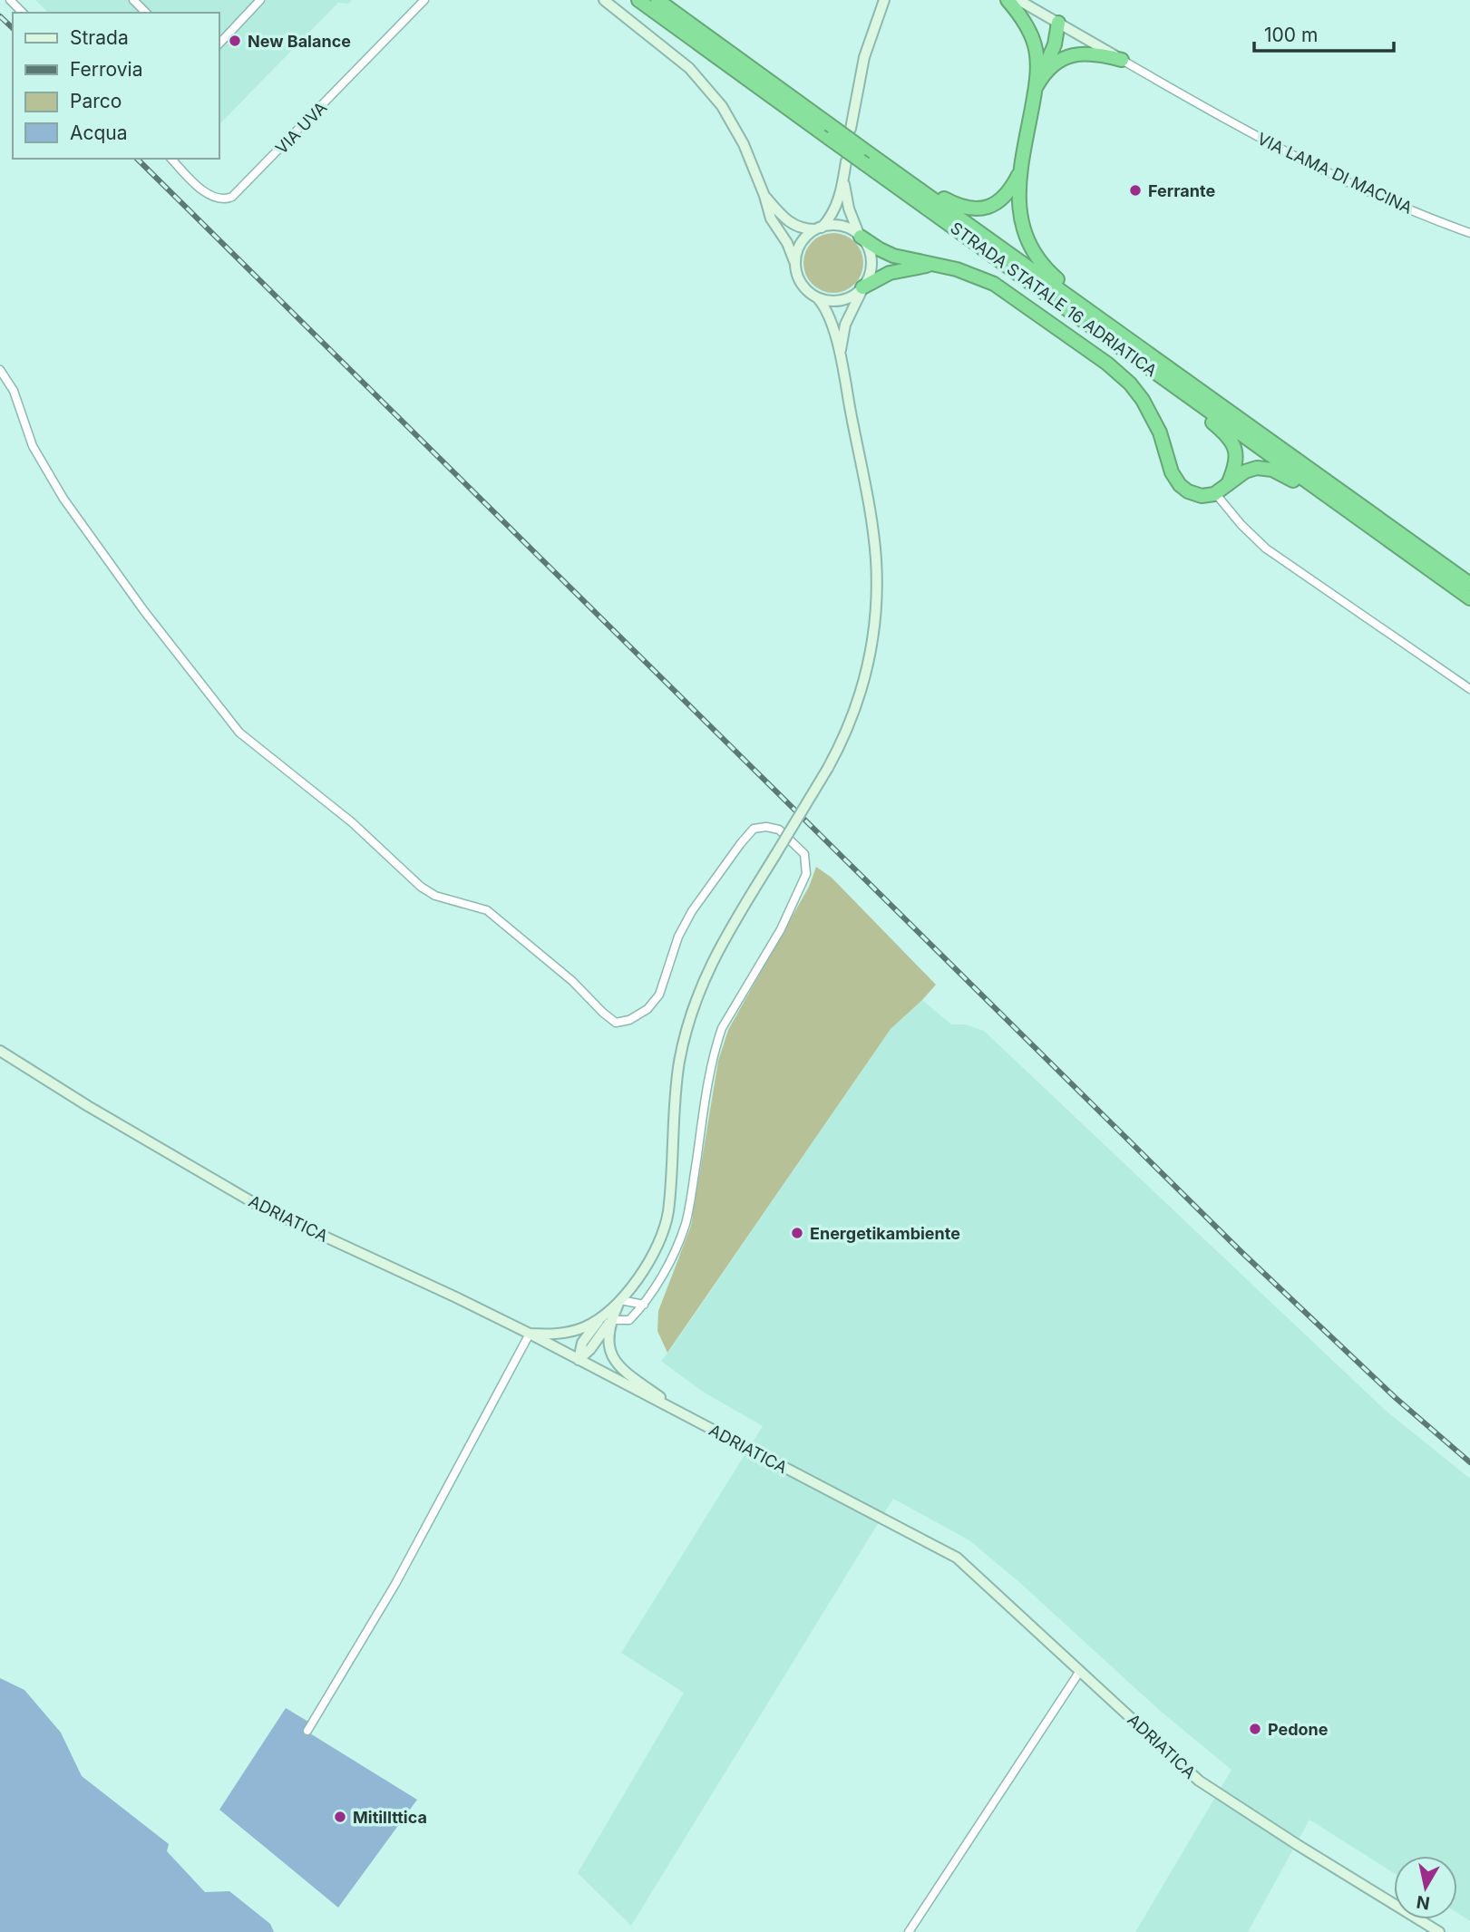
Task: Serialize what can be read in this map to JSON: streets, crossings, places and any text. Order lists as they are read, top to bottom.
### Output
{
  "streets": {
    "highway": ["STRADA STATALE 16 ADRIATICA"],
    "street": ["VIA UVA", "VIA LAMA DI MACINA", "ADRIATICA"]
  },
  "places": [
    "New Balance",
    "Ferrante",
    "Energetikambiente",
    "Pedone",
    "MitilIttica"
  ],
  "legend": [
    "Strada",
    "Ferrovia",
    "Parco",
    "Acqua"
  ],
  "scale_bar": "100 m",
  "north": "bottom"
}
